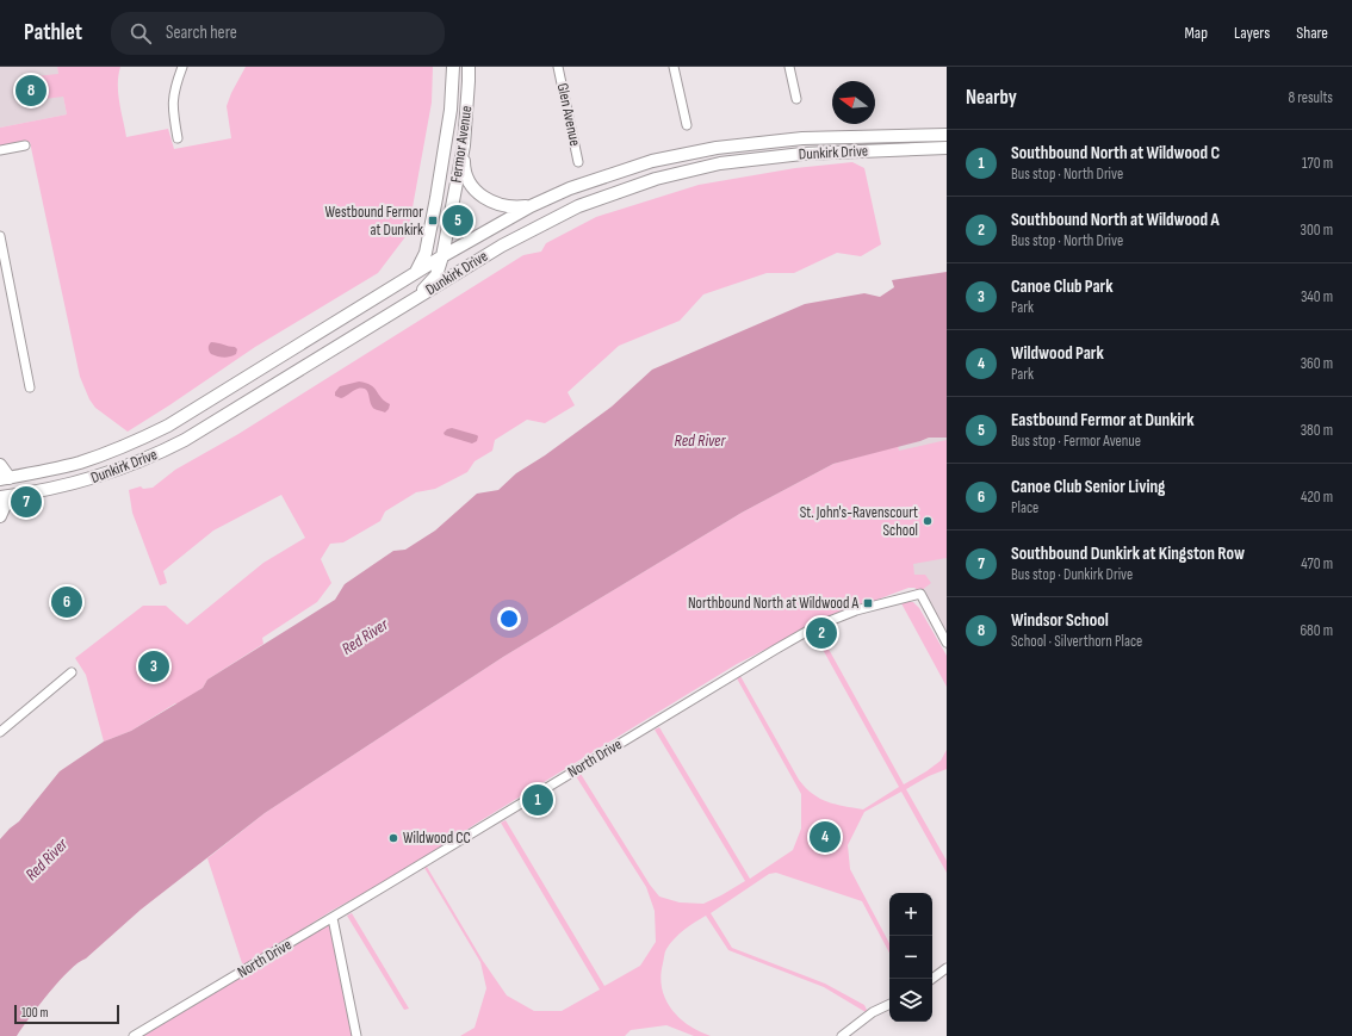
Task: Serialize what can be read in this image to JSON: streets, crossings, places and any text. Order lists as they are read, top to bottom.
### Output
{
  "streets": {
    "main road": ["Fermor Avenue", "Dunkirk Drive"],
    "street": ["Glen Avenue", "North Drive"]
  },
  "crossings": [
    ["Fermor Avenue", "Dunkirk Drive"]
  ],
  "water": ["Red River"],
  "places": {
    "transit": ["Westbound Fermor at Dunkirk", "Northbound North at Wildwood A"],
    "other": ["St. John's-Ravenscourt School", "Wildwood CC"]
  },
  "scale_bar": "100 m",
  "north": "left",
  "page": {
    "header": "Pathlet",
    "search": "Search here",
    "nav": ["Map", "Layers", "Share"],
    "heading": ["Nearby", "8 results"],
    "pins": [
      "8",
      "5",
      "7",
      "6",
      "2",
      "3",
      "1",
      "4"
    ],
    "list": [
      {
        "mark": "1",
        "name": "Southbound North at Wildwood C",
        "note": "Bus stop · North Drive",
        "value": "170 m"
      },
      {
        "mark": "2",
        "name": "Southbound North at Wildwood A",
        "note": "Bus stop · North Drive",
        "value": "300 m"
      },
      {
        "mark": "3",
        "name": "Canoe Club Park",
        "note": "Park",
        "value": "340 m"
      },
      {
        "mark": "4",
        "name": "Wildwood Park",
        "note": "Park",
        "value": "360 m"
      },
      {
        "mark": "5",
        "name": "Eastbound Fermor at Dunkirk",
        "note": "Bus stop · Fermor Avenue",
        "value": "380 m"
      },
      {
        "mark": "6",
        "name": "Canoe Club Senior Living",
        "note": "Place",
        "value": "420 m"
      },
      {
        "mark": "7",
        "name": "Southbound Dunkirk at Kingston Row",
        "note": "Bus stop · Dunkirk Drive",
        "value": "470 m"
      },
      {
        "mark": "8",
        "name": "Windsor School",
        "note": "School · Silverthorn Place",
        "value": "680 m"
      }
    ],
    "map_buttons": ["+", "−"],
    "scale": "100 m"
  }
}
